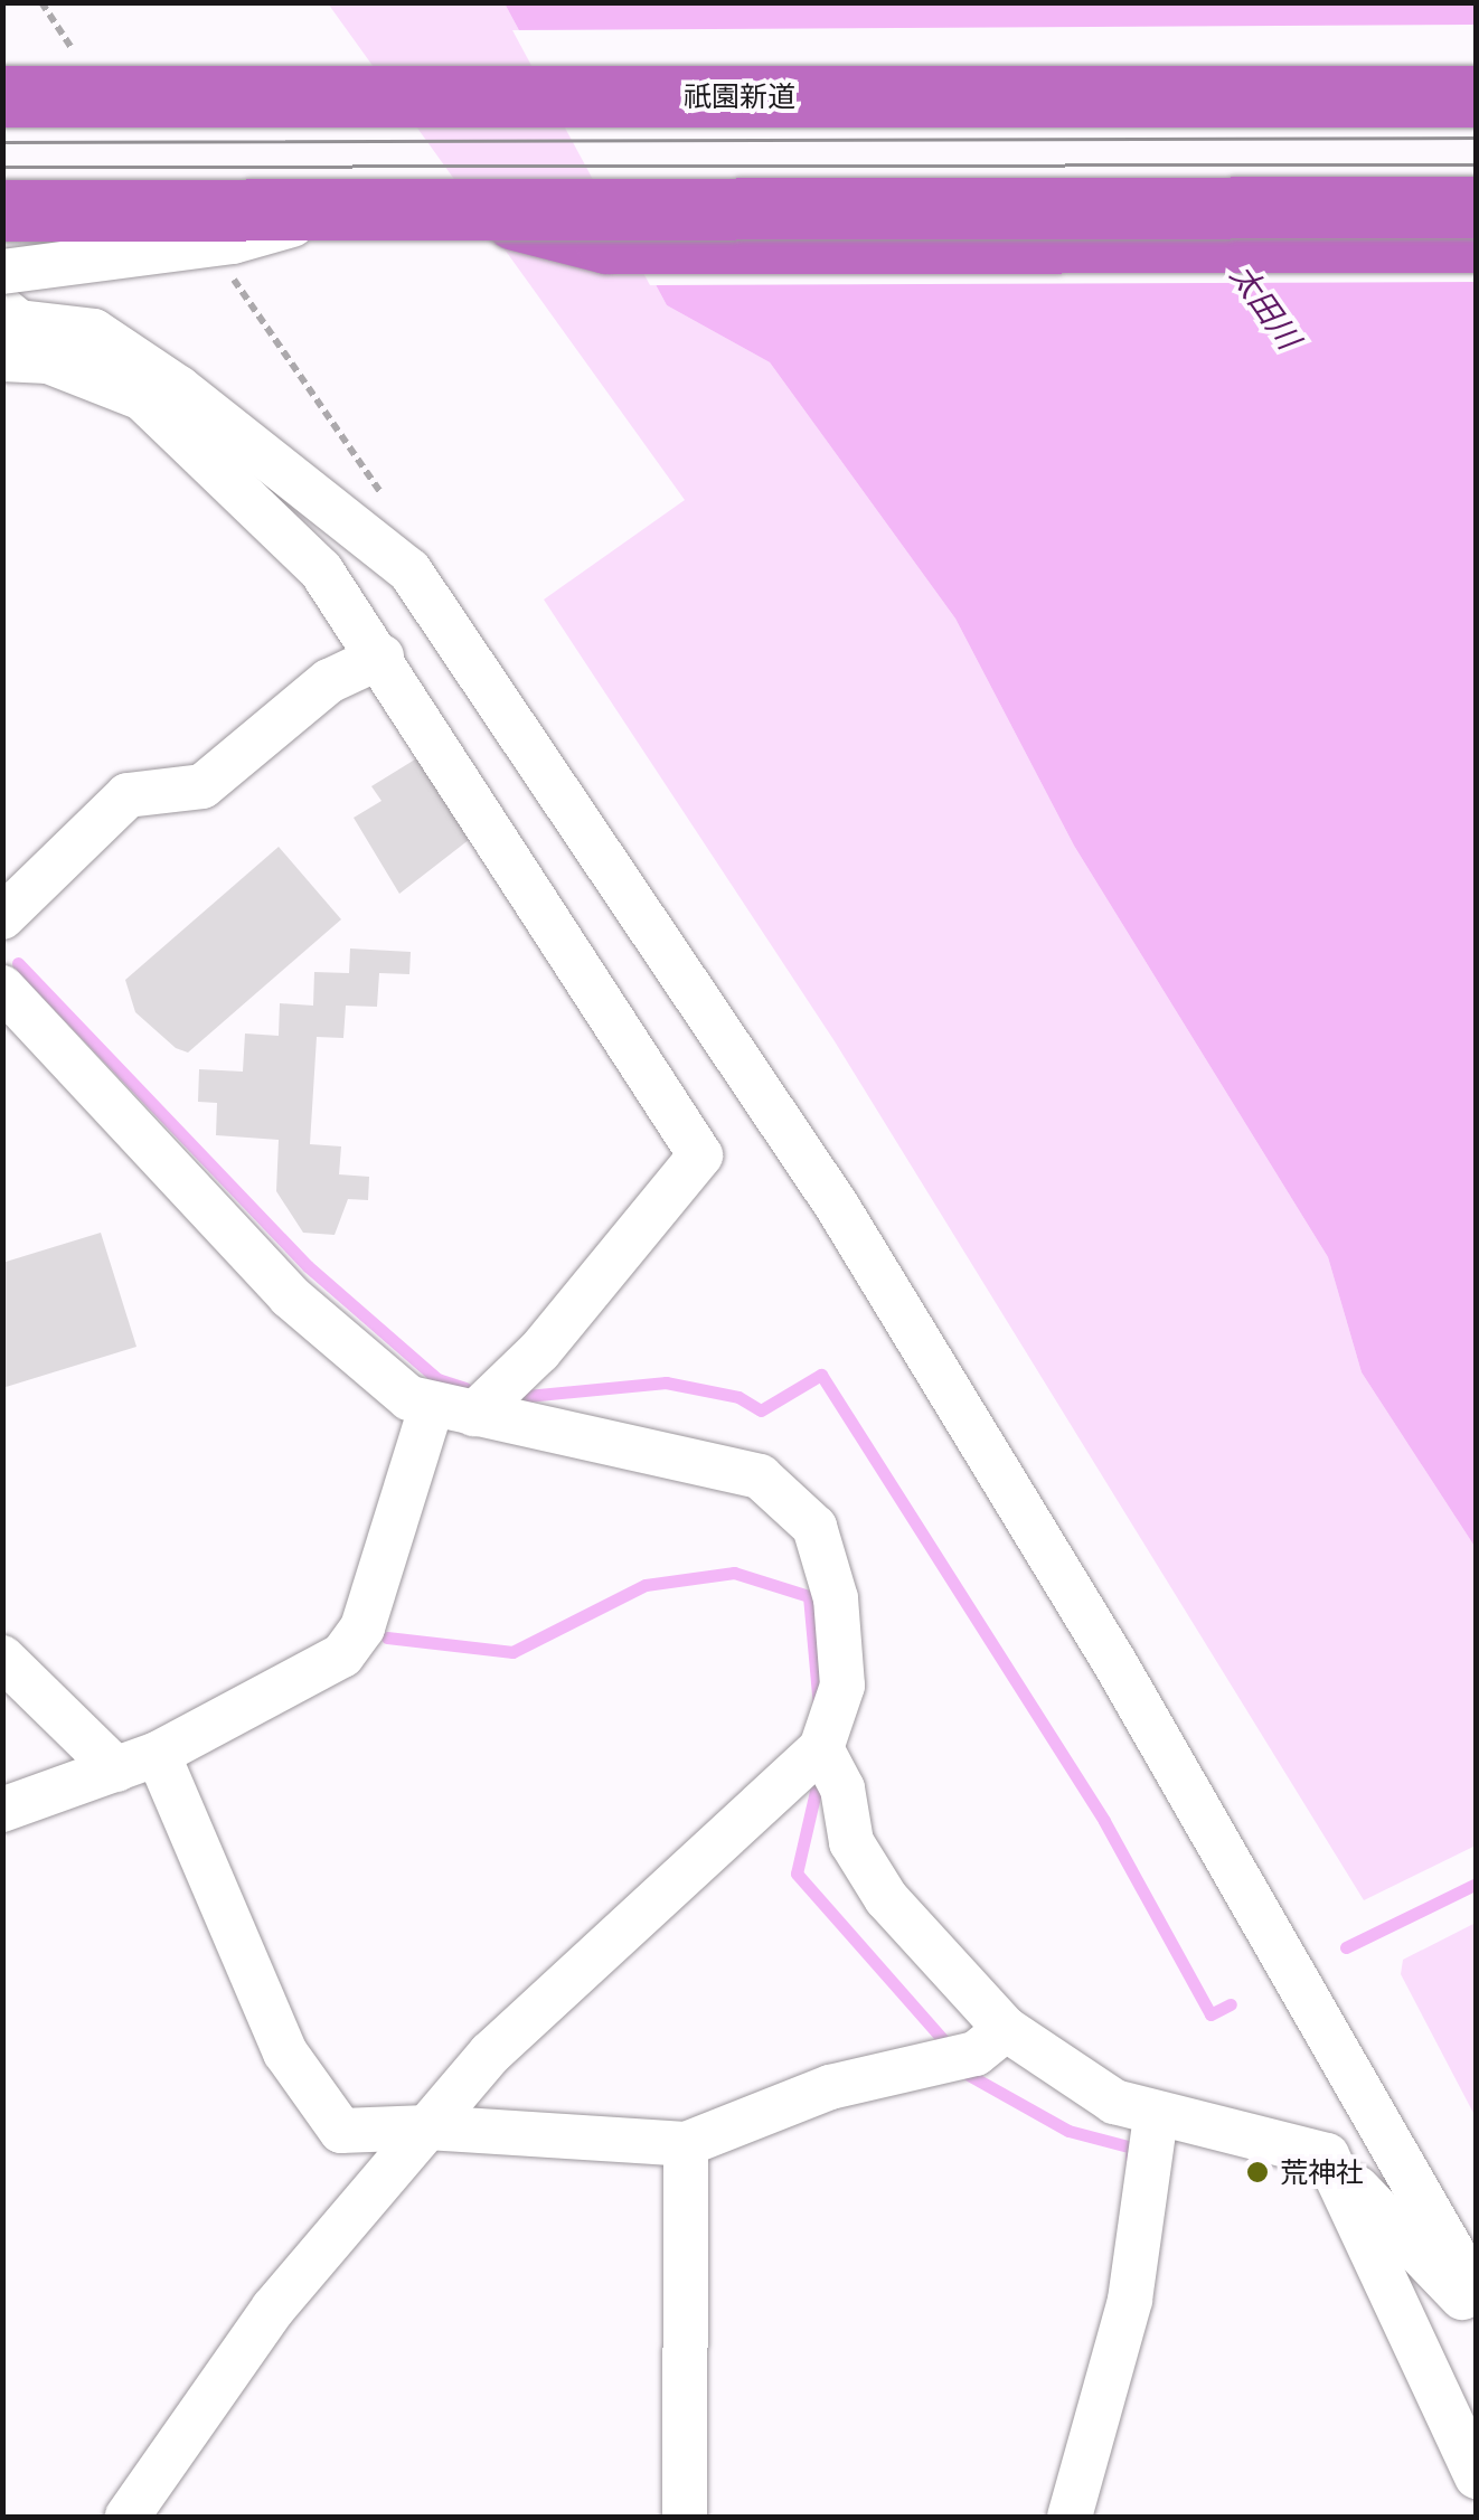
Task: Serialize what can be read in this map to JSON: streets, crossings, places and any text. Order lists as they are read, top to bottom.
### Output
{
  "streets": {
    "highway": ["祇園新道"]
  },
  "water": ["太田川"],
  "places": ["荒神社"]
}
